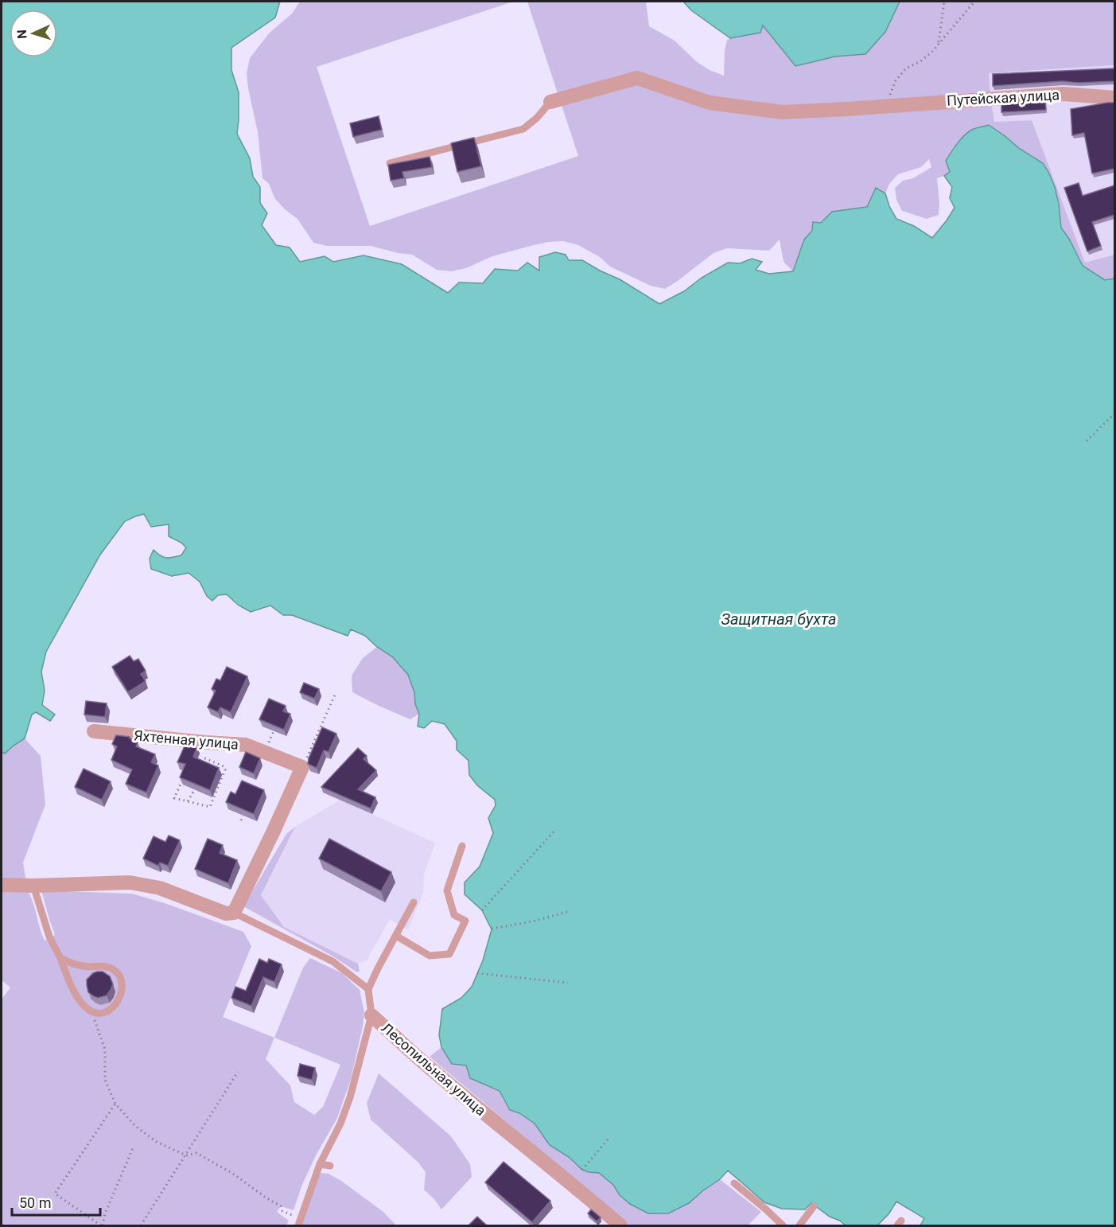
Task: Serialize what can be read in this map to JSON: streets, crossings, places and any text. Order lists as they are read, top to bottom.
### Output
{
  "streets": {
    "street": ["Путейская улица", "Яхтенная улица", "Лесопильная улица"]
  },
  "water": ["Защитная бухта"],
  "scale_bar": "50 m",
  "north": "left"
}
